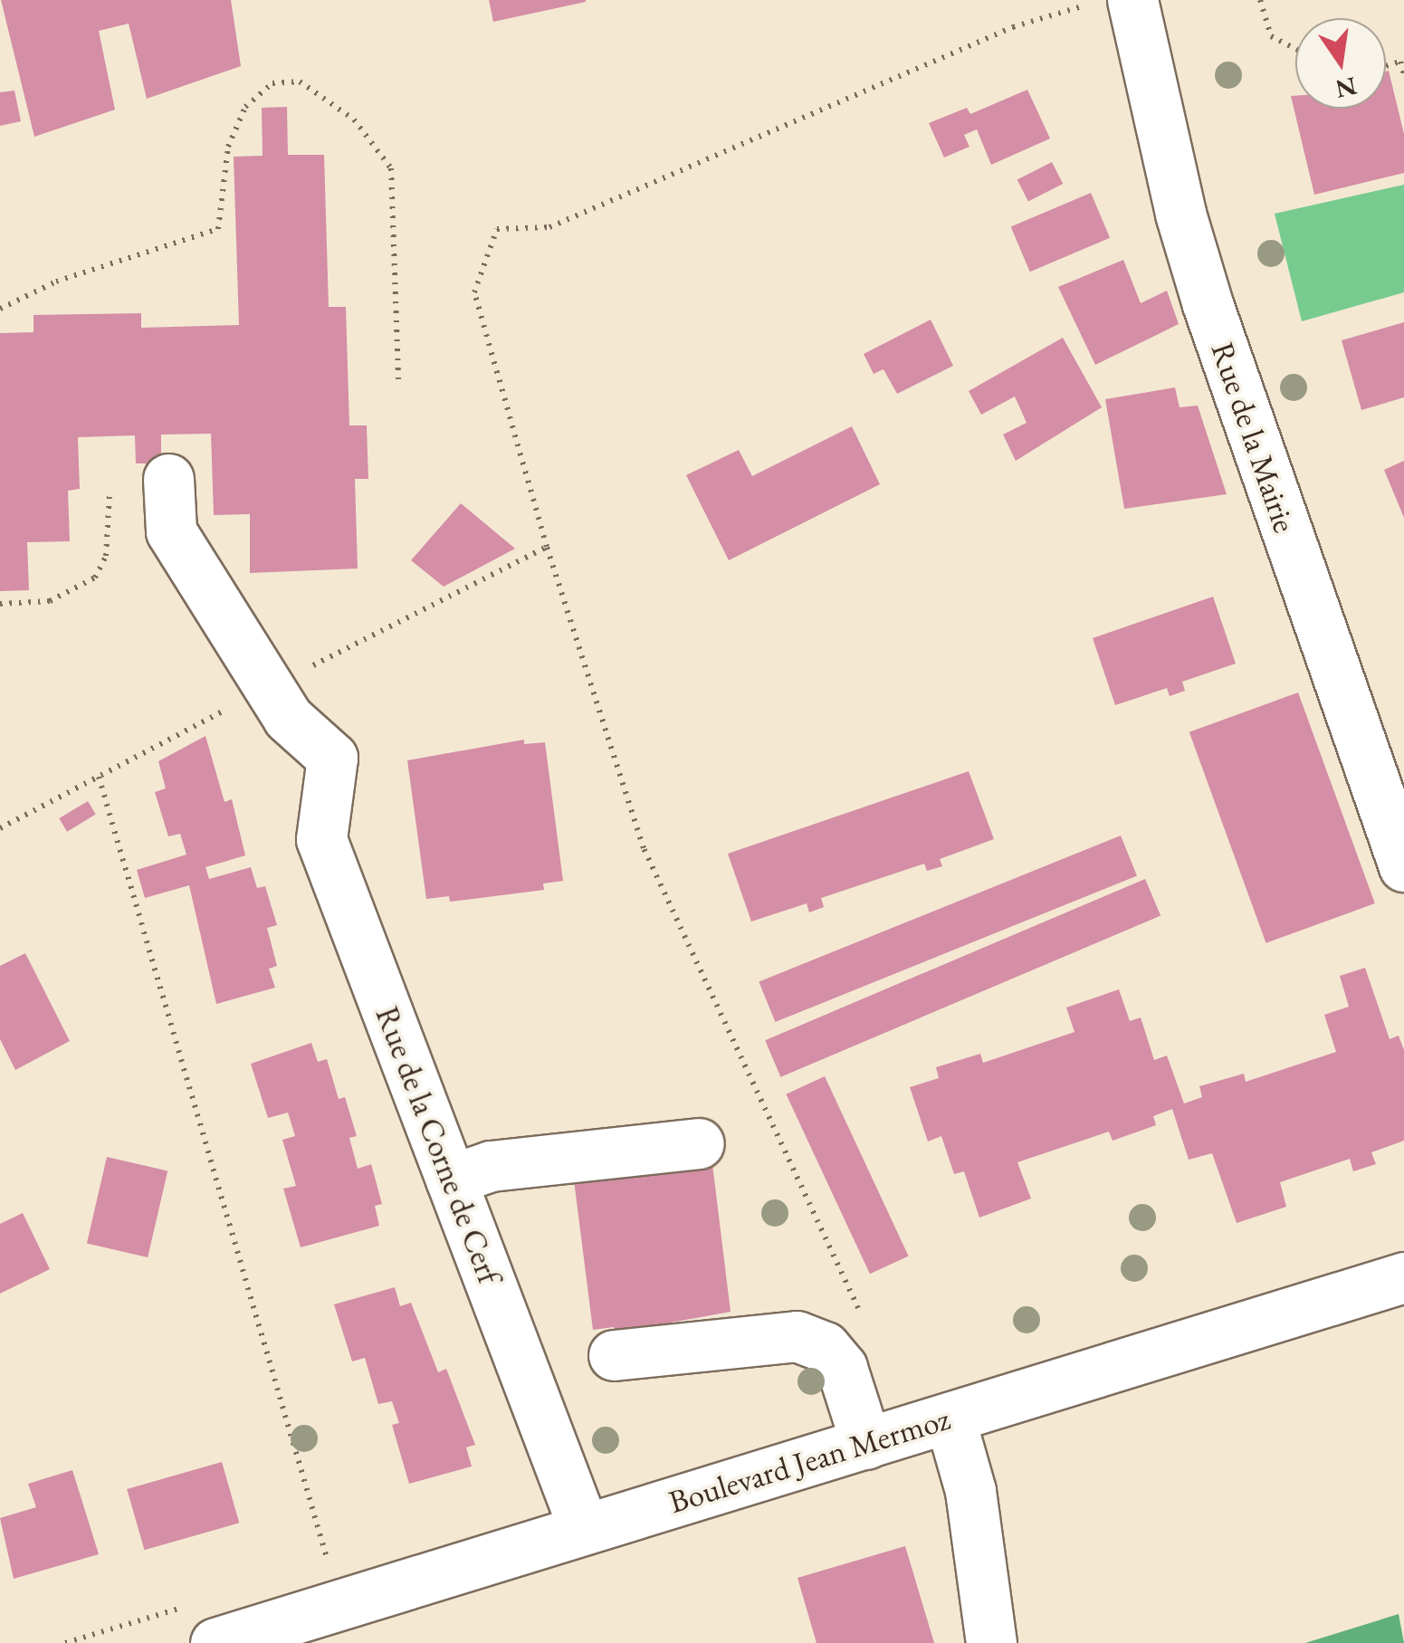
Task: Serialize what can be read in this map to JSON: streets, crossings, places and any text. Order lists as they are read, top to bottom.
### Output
{
  "streets": {
    "street": ["Rue de la Mairie", "Rue de la Corne de Cerf", "Boulevard Jean Mermoz"]
  },
  "crossings": [
    ["Rue de la Corne de Cerf", "Boulevard Jean Mermoz"]
  ],
  "north": "bottom"
}
